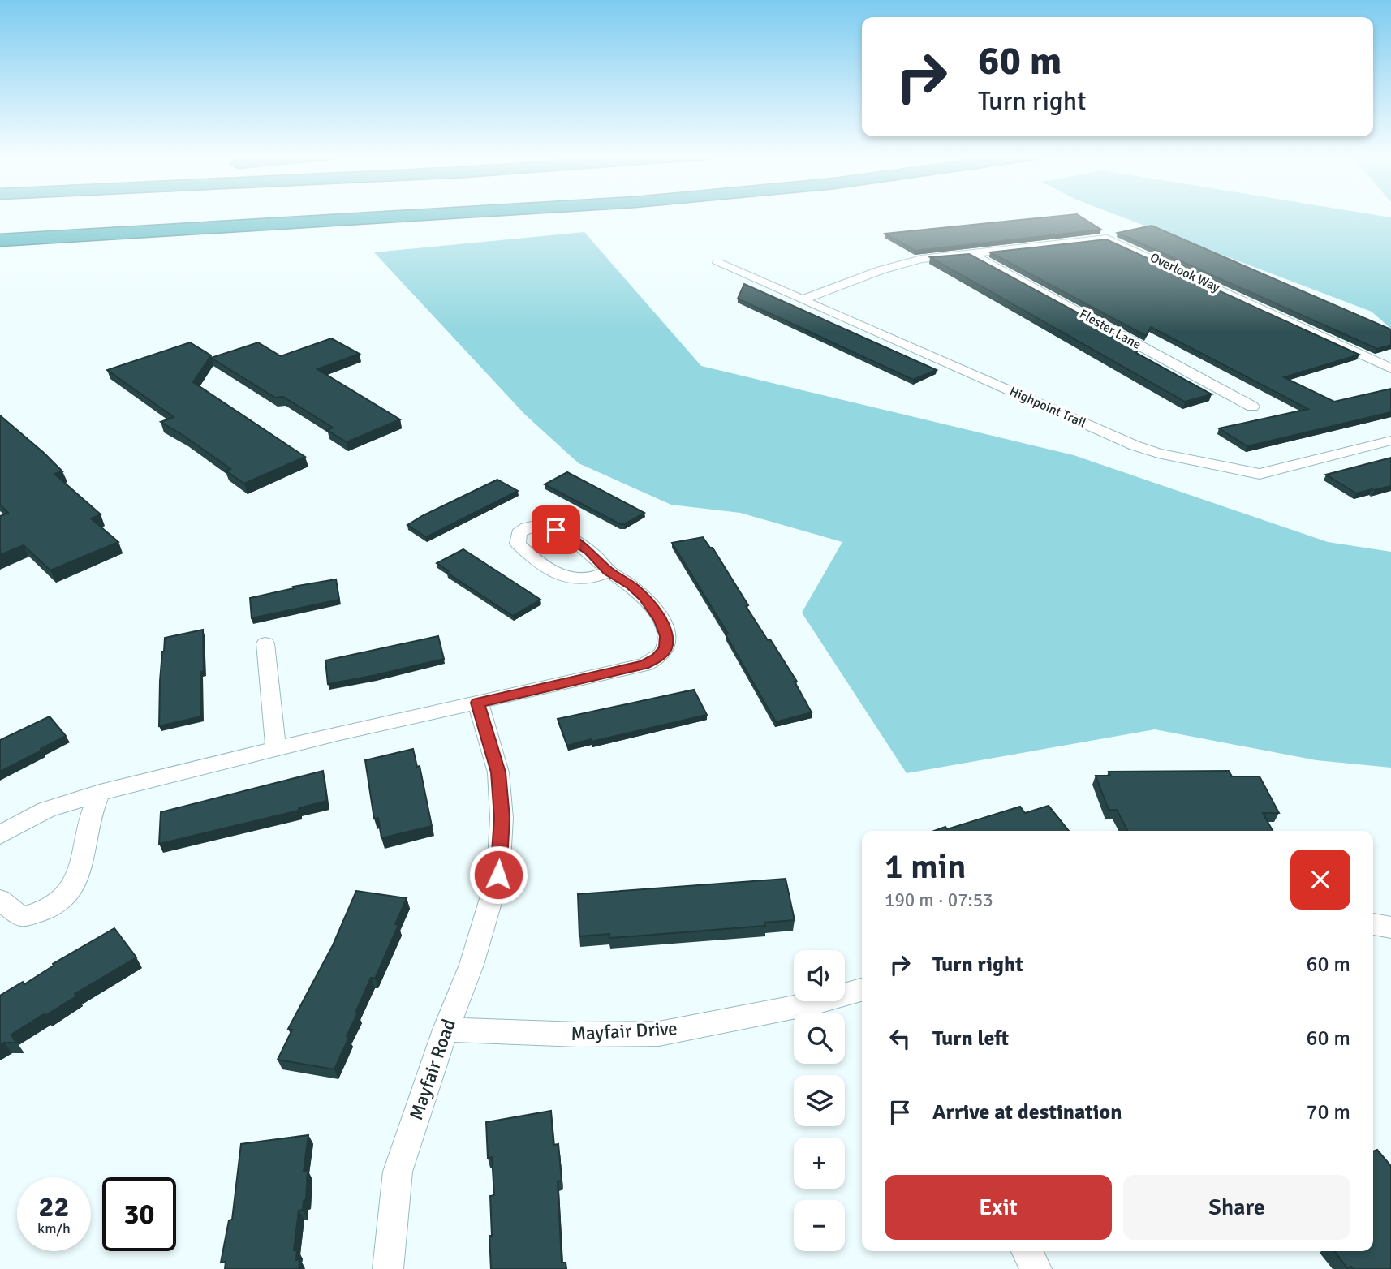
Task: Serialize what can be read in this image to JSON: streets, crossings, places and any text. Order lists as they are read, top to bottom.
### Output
{
  "streets": {
    "street": [
      "Overlook Way",
      "Flester Lane",
      "Highpoint Trail",
      "Mayfair Drive",
      "Mayfair Road"
    ]
  },
  "crossings": [
    ["Overlook Way", "Flester Lane"],
    ["Overlook Way", "Highpoint Trail"],
    ["Mayfair Drive", "Mayfair Road"]
  ],
  "page": {
    "turn": ["60 m", "Turn right"],
    "heading": ["1 min", "190 m · 07:53"],
    "list": [
      {
        "name": "Turn right",
        "value": "60 m"
      },
      {
        "name": "Turn left",
        "value": "60 m"
      },
      {
        "name": "Arrive at destination",
        "value": "70 m"
      }
    ],
    "map_buttons": ["+", "−"],
    "buttons": ["Exit", "Share"],
    "speed": "22 km/h",
    "limit": "30"
  }
}
